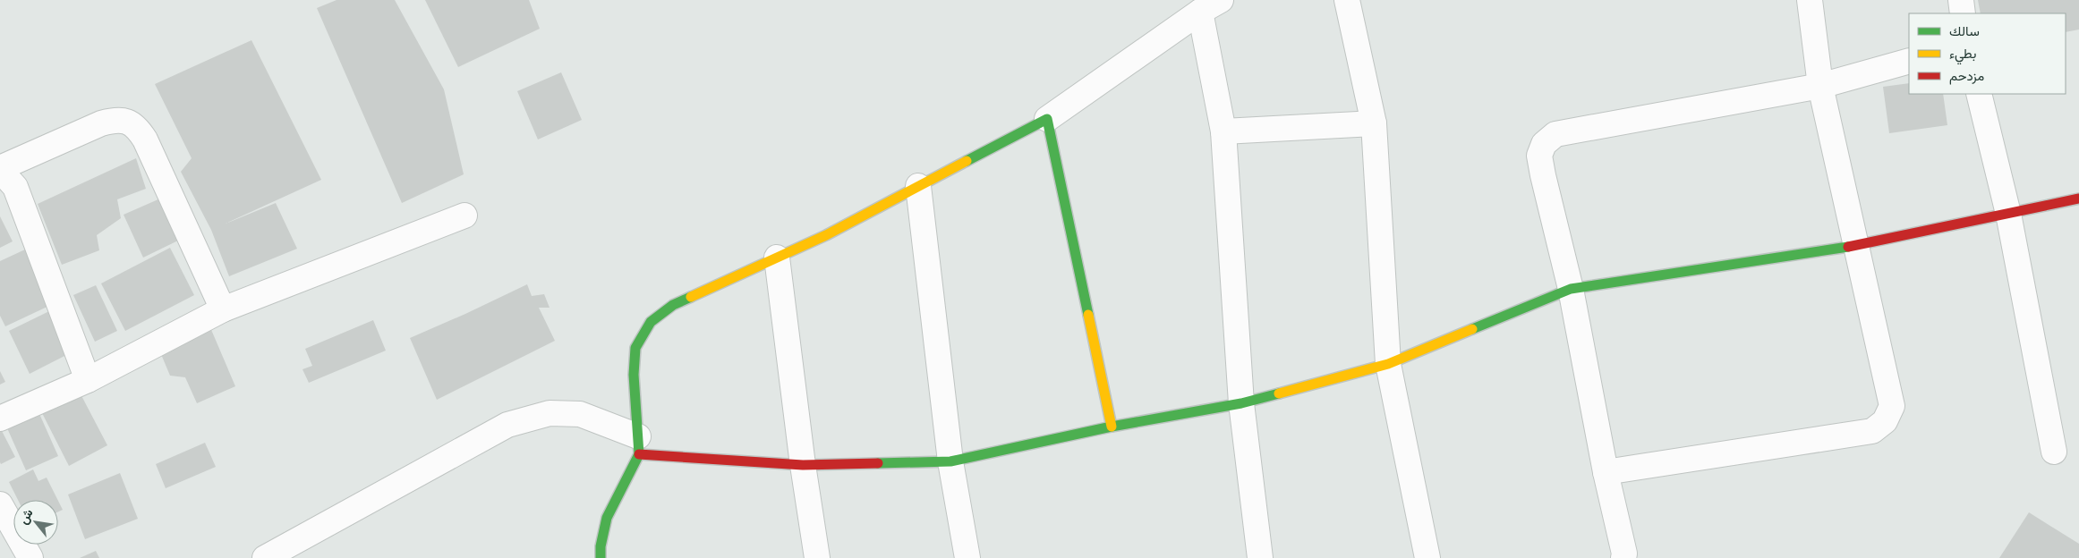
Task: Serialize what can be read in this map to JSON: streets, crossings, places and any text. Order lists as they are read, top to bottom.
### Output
{
  "legend": ["سالك", "بطيء", "مزدحم"],
  "north": "top left"
}
